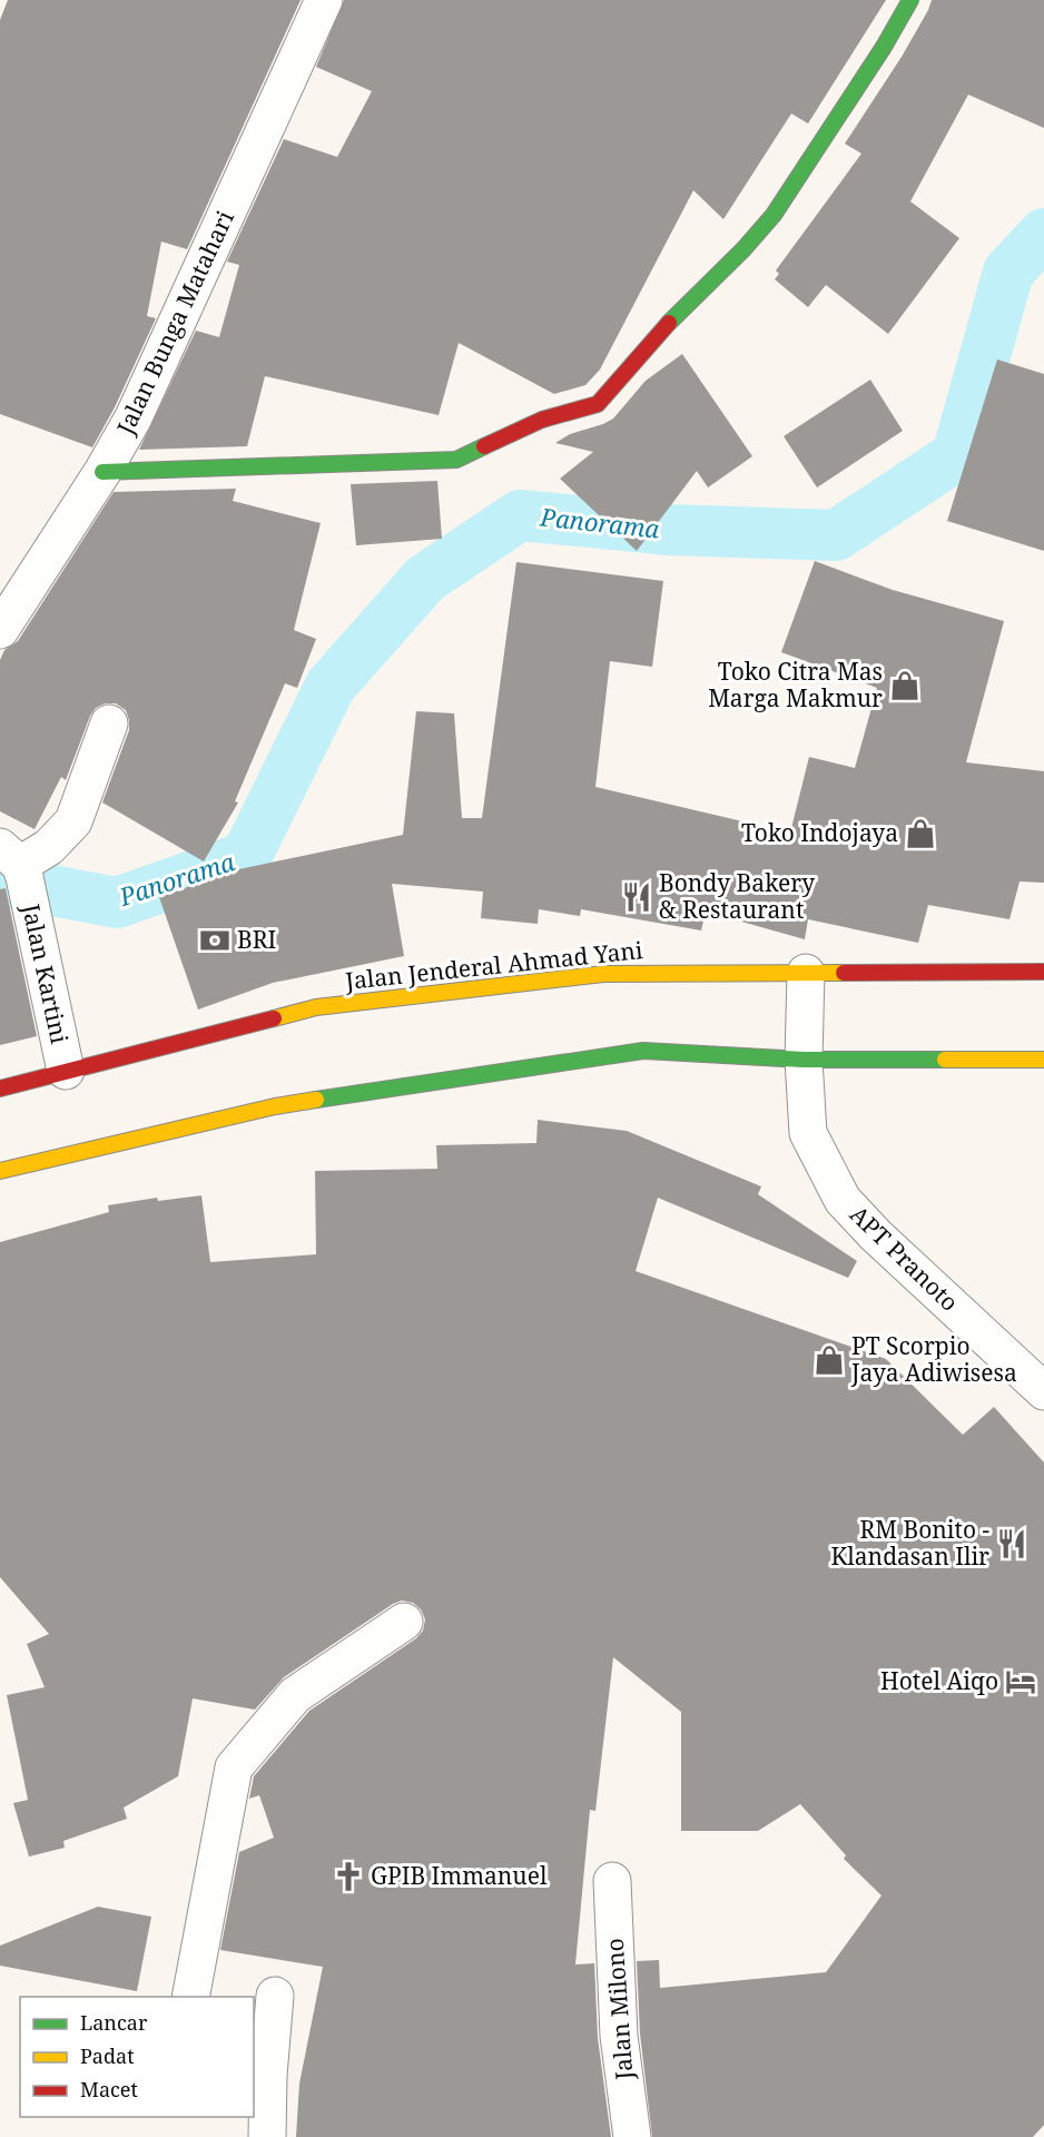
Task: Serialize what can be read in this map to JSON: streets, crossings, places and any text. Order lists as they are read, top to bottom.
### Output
{
  "streets": {
    "main road": ["Jalan Jenderal Ahmad Yani"],
    "street": [
      "Jalan Bunga Matahari",
      "Jalan Kartini",
      "APT Pranoto",
      "Jalan Milono"
    ]
  },
  "crossings": [
    ["Jalan Jenderal Ahmad Yani", "Jalan Kartini"],
    ["Jalan Jenderal Ahmad Yani", "APT Pranoto"]
  ],
  "water": ["Panorama"],
  "places": {
    "shop": ["Toko Citra Mas Marga Makmur", "Toko Indojaya", "PT Scorpio Jaya Adiwisesa"],
    "restaurant": ["Bondy Bakery & Restaurant", "RM Bonito - Klandasan Ilir"],
    "bank": ["BRI"],
    "hotel": ["Hotel Aiqo"],
    "church": ["GPIB Immanuel"]
  },
  "legend": ["Lancar", "Padat", "Macet"]
}
